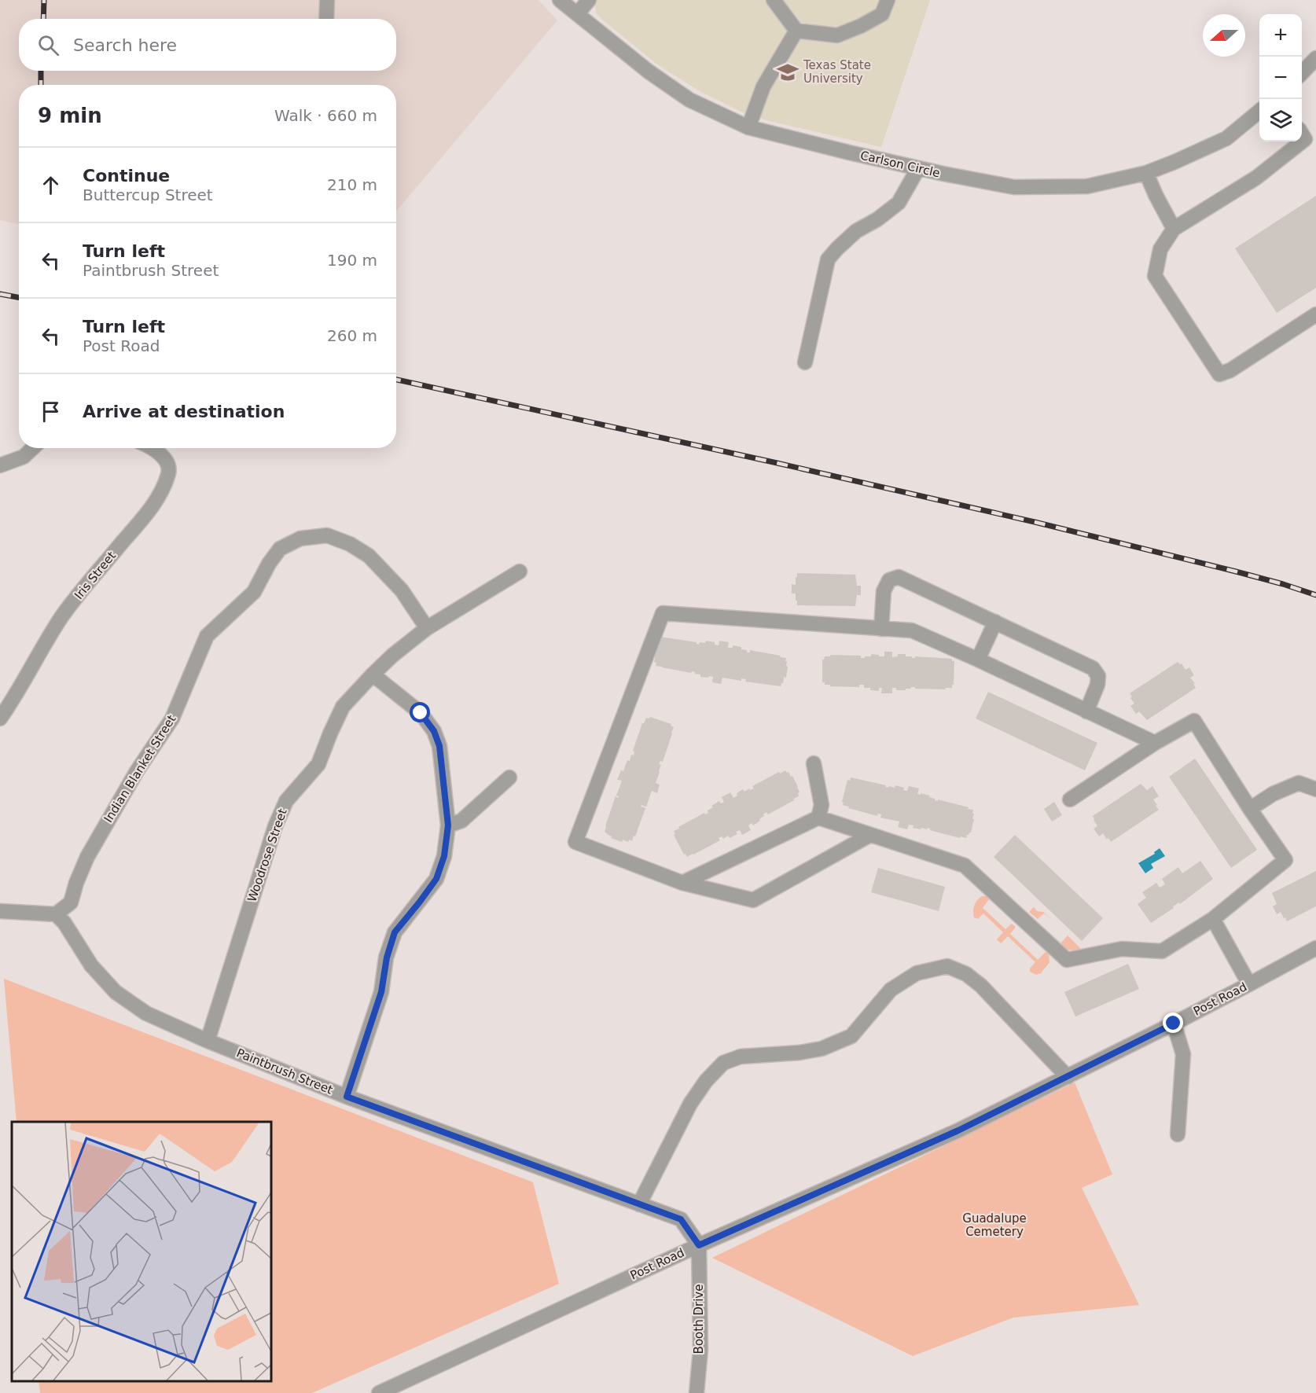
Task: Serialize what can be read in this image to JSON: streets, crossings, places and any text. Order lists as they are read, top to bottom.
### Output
{
  "streets": {
    "street": [
      "Carlson Circle",
      "Iris Street",
      "Indian Blanket Street",
      "Woodrose Street",
      "Post Road",
      "Paintbrush Street",
      "Booth Drive"
    ]
  },
  "crossings": [
    ["Indian Blanket Street", "Woodrose Street"],
    ["Indian Blanket Street", "Paintbrush Street"],
    ["Woodrose Street", "Paintbrush Street"],
    ["Post Road", "Paintbrush Street"],
    ["Post Road", "Booth Drive"],
    ["Paintbrush Street", "Booth Drive"]
  ],
  "parks": ["Guadalupe Cemetery"],
  "places": {
    "school or university": ["Texas State University"]
  },
  "north": "left",
  "page": {
    "map_buttons": ["+", "−"],
    "search": "Search here",
    "heading": ["9 min", "Walk · 660 m"],
    "list": [
      ["Continue", "Buttercup Street", "210 m"],
      ["Turn left", "Paintbrush Street", "190 m"],
      ["Turn left", "Post Road", "260 m"],
      "Arrive at destination"
    ]
  }
}
